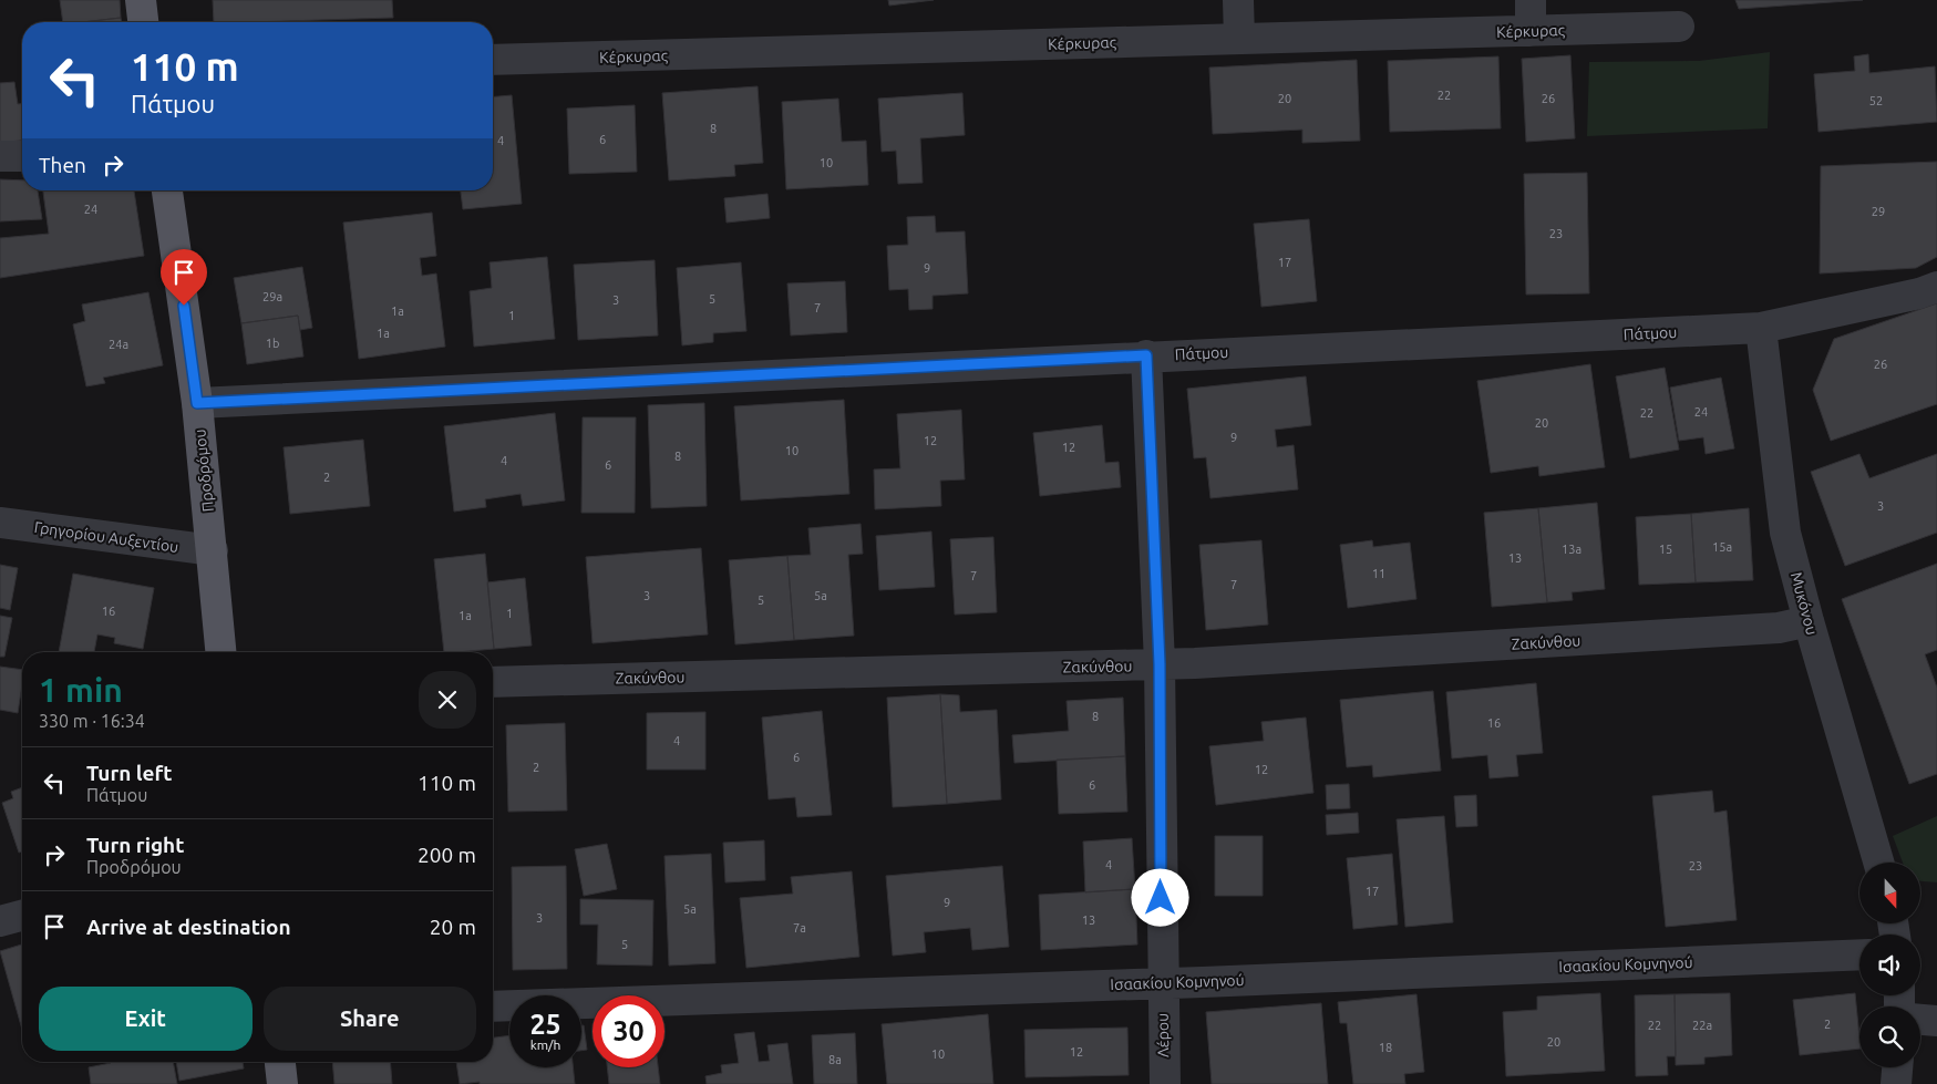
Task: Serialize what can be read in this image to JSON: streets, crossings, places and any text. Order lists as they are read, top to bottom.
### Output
{
  "streets": {
    "main road": ["Προδρόμου"],
    "street": [
      "Κέρκυρας",
      "Πάτμου",
      "Γρηγορίου Αυξεντίου",
      "Μυκόνου",
      "Ζακύνθου",
      "Ισαακίου Κομνηνού",
      "Λέρου"
    ]
  },
  "crossings": [
    ["Πάτμου", "Προδρόμου"],
    ["Πάτμου", "Μυκόνου"],
    ["Πάτμου", "Λέρου"],
    ["Προδρόμου", "Γρηγορίου Αυξεντίου"],
    ["Μυκόνου", "Ζακύνθου"],
    ["Ζακύνθου", "Λέρου"],
    ["Ισαακίου Κομνηνού", "Λέρου"]
  ],
  "house_numbers": [
    "22",
    "20",
    "26",
    "52",
    "8",
    "6",
    "4",
    "10",
    "24",
    "29",
    "23",
    "17",
    "9",
    "29a",
    "5",
    "3",
    "7",
    "1a",
    "1",
    "1a",
    "1b",
    "24a",
    "26",
    "24",
    "22",
    "20",
    "9",
    "12",
    "12",
    "10",
    "8",
    "4",
    "6",
    "2",
    "3",
    "15a",
    "13a",
    "15",
    "13",
    "11",
    "7",
    "7",
    "3",
    "5a",
    "5",
    "16",
    "1",
    "1a",
    "8",
    "16",
    "4",
    "6",
    "2",
    "12",
    "6",
    "4",
    "23",
    "17",
    "9",
    "5a",
    "3",
    "13",
    "7a",
    "5",
    "2",
    "22",
    "22a",
    "20",
    "18",
    "12",
    "10",
    "8a"
  ],
  "north": "bottom",
  "page": {
    "turn": ["110 m", "Πάτμου"],
    "then": "Then",
    "heading": ["1 min", "330 m · 16:34"],
    "list": [
      {
        "name": "Turn left",
        "note": "Πάτμου",
        "value": "110 m"
      },
      {
        "name": "Turn right",
        "note": "Προδρόμου",
        "value": "200 m"
      },
      {
        "name": "Arrive at destination",
        "value": "20 m"
      }
    ],
    "buttons": ["Exit", "Share"],
    "speed": "25 km/h",
    "limit": "30"
  }
}
